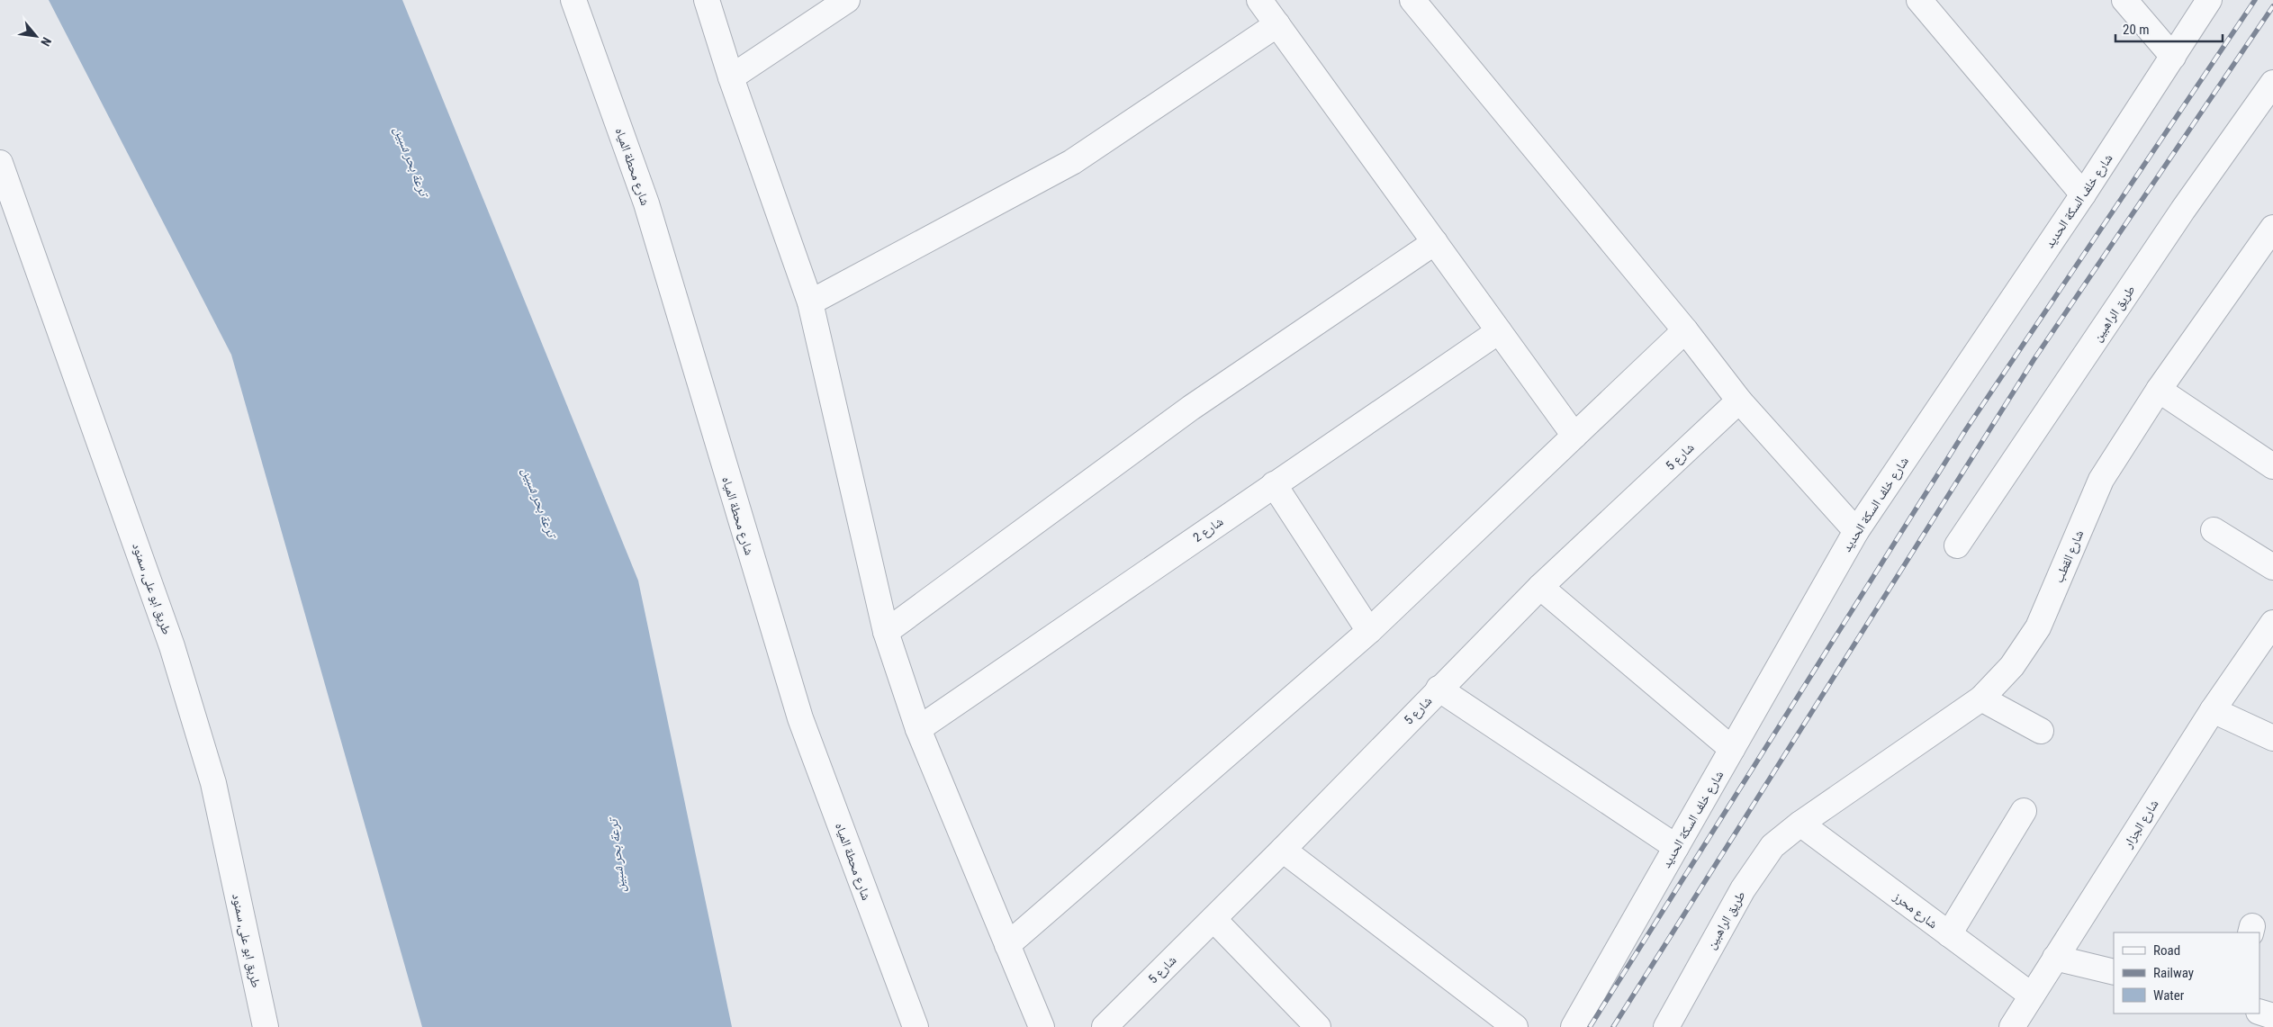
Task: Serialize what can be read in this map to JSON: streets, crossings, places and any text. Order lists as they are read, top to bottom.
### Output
{
  "streets": {
    "street": [
      "شارع محطة المياه",
      "شارع خلف السكة الحديد",
      "طريق الراهبين",
      "شارع 5",
      "شارع 2",
      "شارع القطب",
      "طريق ابو على, سمنود",
      "شارع الجزار",
      "شارع محرز"
    ]
  },
  "crossings": [
    ["طريق الراهبين", "شارع القطب"],
    ["طريق الراهبين", "شارع محرز"],
    ["شارع القطب", "شارع محرز"],
    ["شارع الجزار", "شارع محرز"]
  ],
  "water": ["ترعة بحر شبين"],
  "legend": ["Road", "Railway", "Water"],
  "scale_bar": "20 m",
  "north": "bottom right"
}
